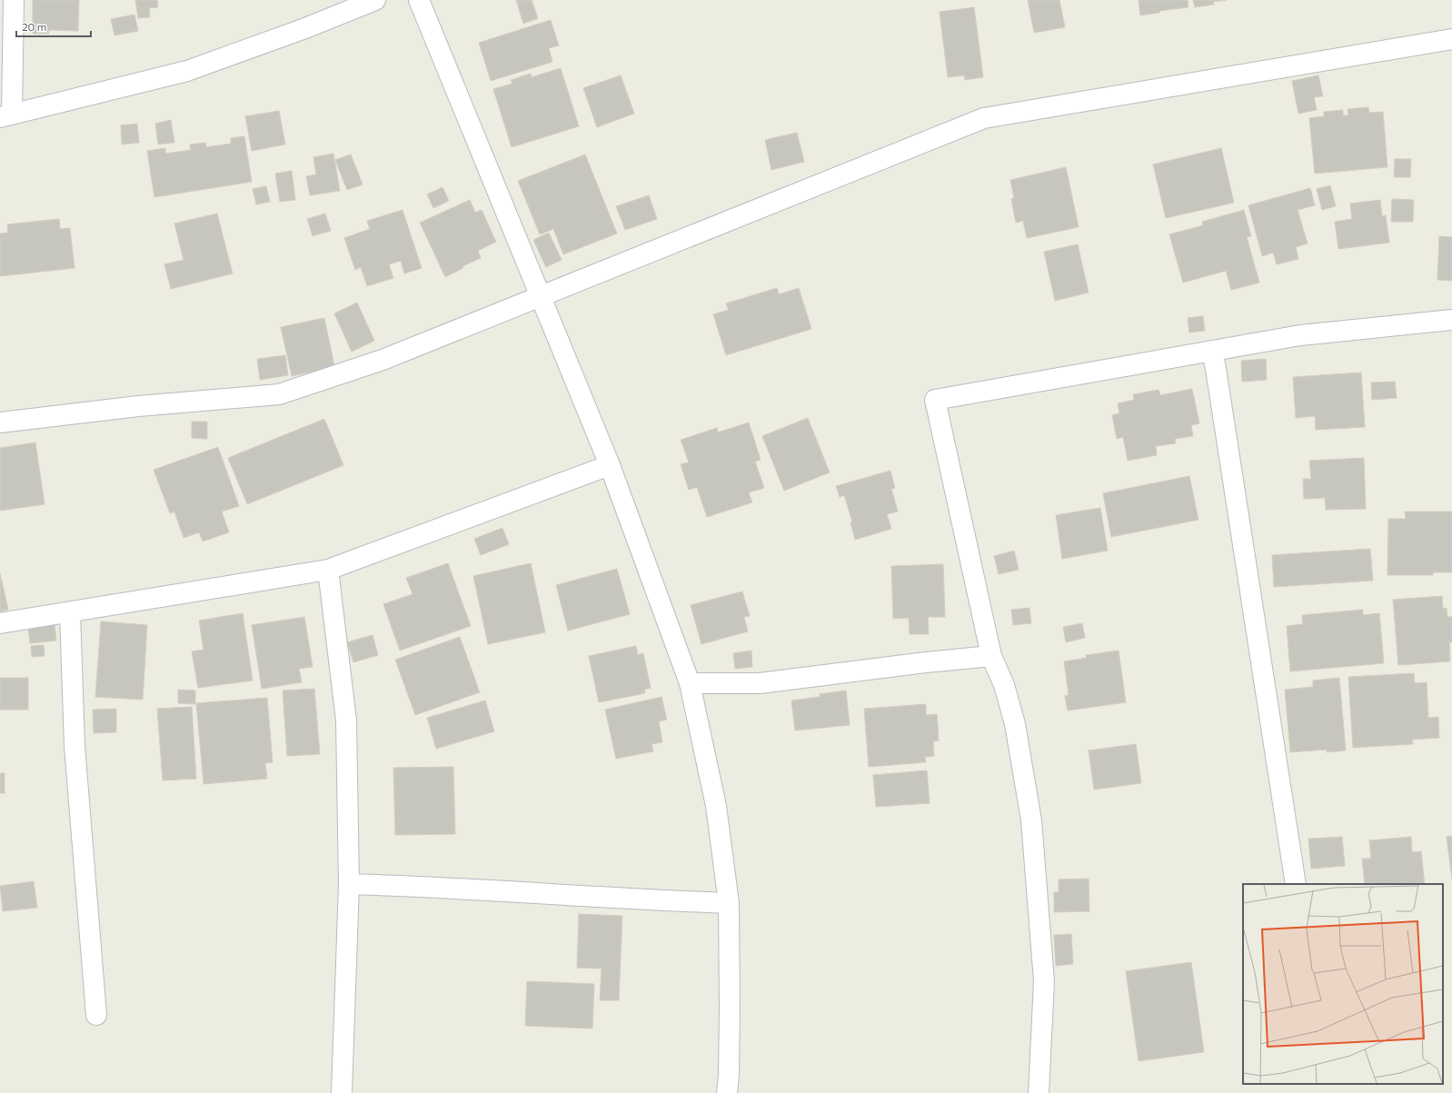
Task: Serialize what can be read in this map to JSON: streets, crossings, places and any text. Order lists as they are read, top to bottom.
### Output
{
  "scale_bar": "20 m"
}
